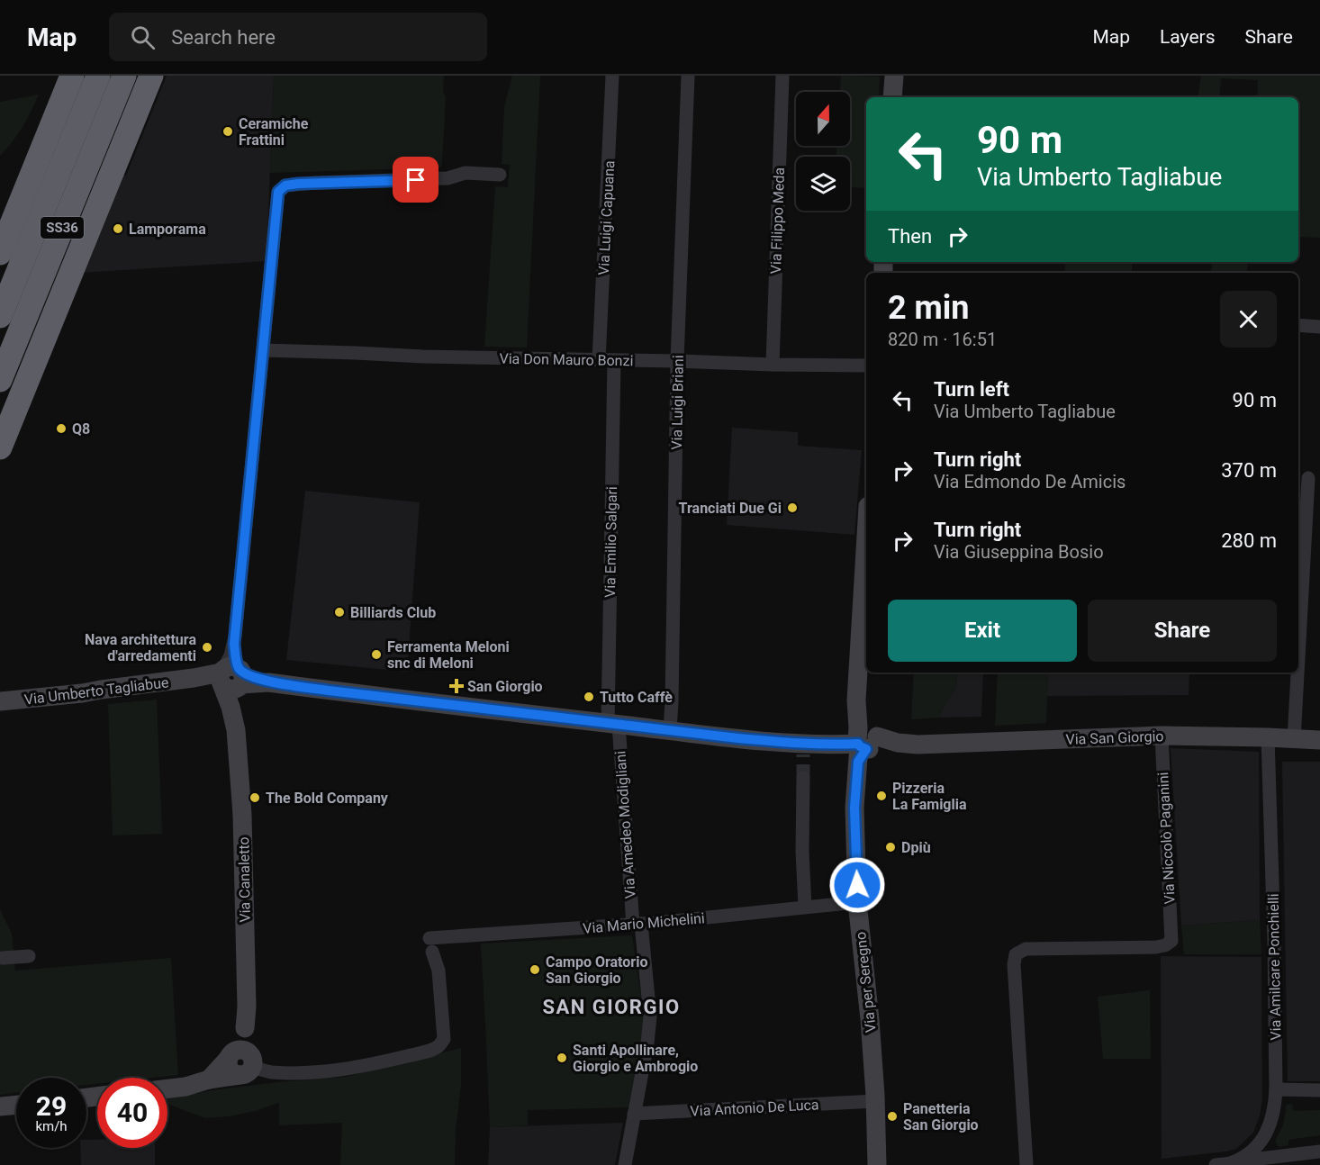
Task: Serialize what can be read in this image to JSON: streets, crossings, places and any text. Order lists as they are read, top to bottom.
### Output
{
  "streets": {
    "highway": ["SS36"],
    "street": [
      "Via Luigi Capuana",
      "Via Filippo Meda",
      "Via Don Mauro Bonzi",
      "Via Luigi Briani",
      "Via Emilio Salgari",
      "Via Umberto Tagliabue",
      "Via San Giorgio",
      "Via Amedeo Modigliani",
      "Via Niccolò Paganini",
      "Via Canaletto",
      "Via Mario Michelini",
      "Via Amilcare Ponchielli",
      "Via per Seregno",
      "Via Antonio De Luca"
    ]
  },
  "crossings": [
    ["Via Luigi Capuana", "Via Don Mauro Bonzi"],
    ["Via Filippo Meda", "Via Don Mauro Bonzi"],
    ["Via Don Mauro Bonzi", "Via Luigi Briani"],
    ["Via Don Mauro Bonzi", "Via Emilio Salgari"],
    ["Via Luigi Briani", "Via Umberto Tagliabue"],
    ["Via Emilio Salgari", "Via Umberto Tagliabue"],
    ["Via Emilio Salgari", "Via Amedeo Modigliani"],
    ["Via Umberto Tagliabue", "Via San Giorgio"],
    ["Via Umberto Tagliabue", "Via Amedeo Modigliani"],
    ["Via Umberto Tagliabue", "Via Canaletto"],
    ["Via Umberto Tagliabue", "Via per Seregno"],
    ["Via San Giorgio", "Via Niccolò Paganini"],
    ["Via San Giorgio", "Via Amilcare Ponchielli"],
    ["Via San Giorgio", "Via per Seregno"],
    ["Via Amedeo Modigliani", "Via Mario Michelini"],
    ["Via Amedeo Modigliani", "Via Antonio De Luca"],
    ["Via Canaletto", "Via Mario Michelini"],
    ["Via Mario Michelini", "Via per Seregno"],
    ["Via per Seregno", "Via Antonio De Luca"]
  ],
  "districts": ["SAN GIORGIO"],
  "places": {
    "other": [
      "Ceramiche Frattini",
      "Lamporama",
      "Q8",
      "Tranciati Due Gi",
      "Billiards Club",
      "Nava architettura d'arredamenti",
      "Ferramenta Meloni snc di Meloni",
      "Tutto Caffè",
      "Pizzeria La Famiglia",
      "The Bold Company",
      "Dpiù",
      "Campo Oratorio San Giorgio",
      "Santi Apollinare, Giorgio e Ambrogio",
      "Panetteria San Giorgio"
    ],
    "health": ["San Giorgio"]
  },
  "north": "top",
  "page": {
    "header": "Map",
    "search": "Search here",
    "nav": ["Map", "Layers", "Share"],
    "turn": ["90 m", "Via Umberto Tagliabue"],
    "then": "Then",
    "heading": ["2 min", "820 m · 16:51"],
    "list": [
      {
        "name": "Turn left",
        "note": "Via Umberto Tagliabue",
        "value": "90 m"
      },
      {
        "name": "Turn right",
        "note": "Via Edmondo De Amicis",
        "value": "370 m"
      },
      {
        "name": "Turn right",
        "note": "Via Giuseppina Bosio",
        "value": "280 m"
      }
    ],
    "buttons": ["Exit", "Share"],
    "speed": "29 km/h",
    "limit": "40"
  }
}
